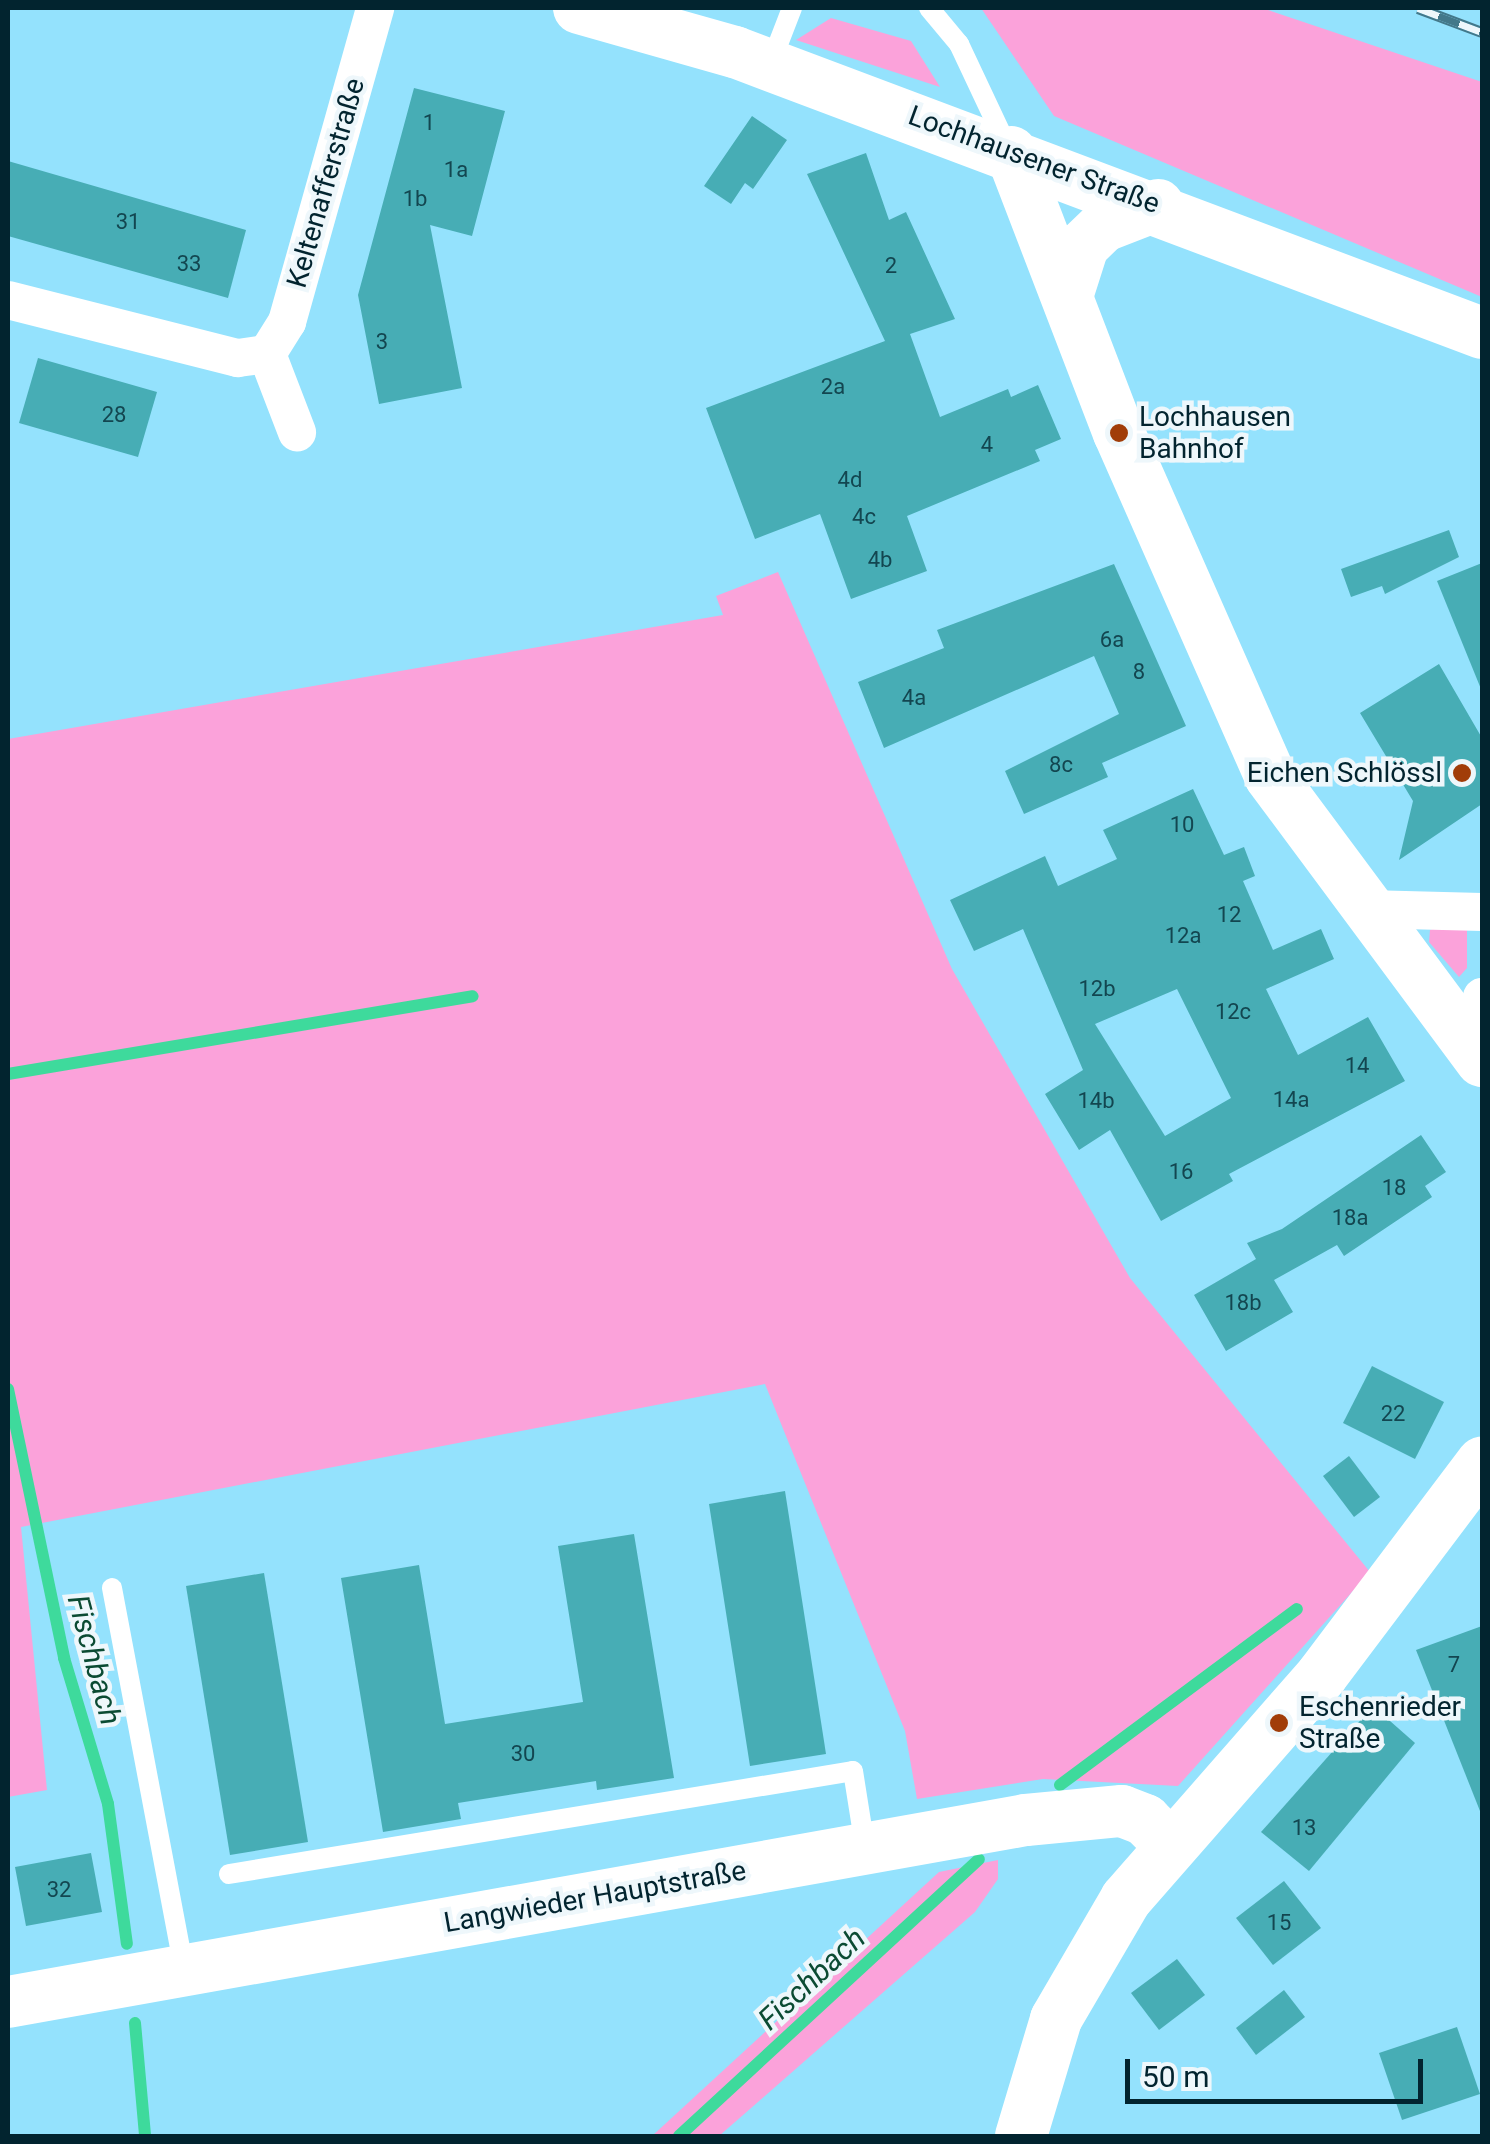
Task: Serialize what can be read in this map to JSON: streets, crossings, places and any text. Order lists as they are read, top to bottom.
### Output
{
  "streets": {
    "street": ["Lochhausener Straße", "Keltenafferstraße", "Langwieder Hauptstraße"]
  },
  "water": ["Fischbach"],
  "places": ["Lochhausen Bahnhof", "Eichen Schlössl", "Eschenrieder Straße"],
  "house_numbers": [
    "1",
    "1a",
    "1b",
    "31",
    "33",
    "2",
    "3",
    "2a",
    "28",
    "4",
    "4d",
    "4c",
    "4b",
    "6a",
    "8",
    "4a",
    "8c",
    "10",
    "12",
    "12a",
    "12b",
    "12c",
    "14",
    "14a",
    "14b",
    "16",
    "18",
    "18a",
    "18b",
    "22",
    "7",
    "30",
    "13",
    "32",
    "15"
  ],
  "scale_bar": "50 m"
}
